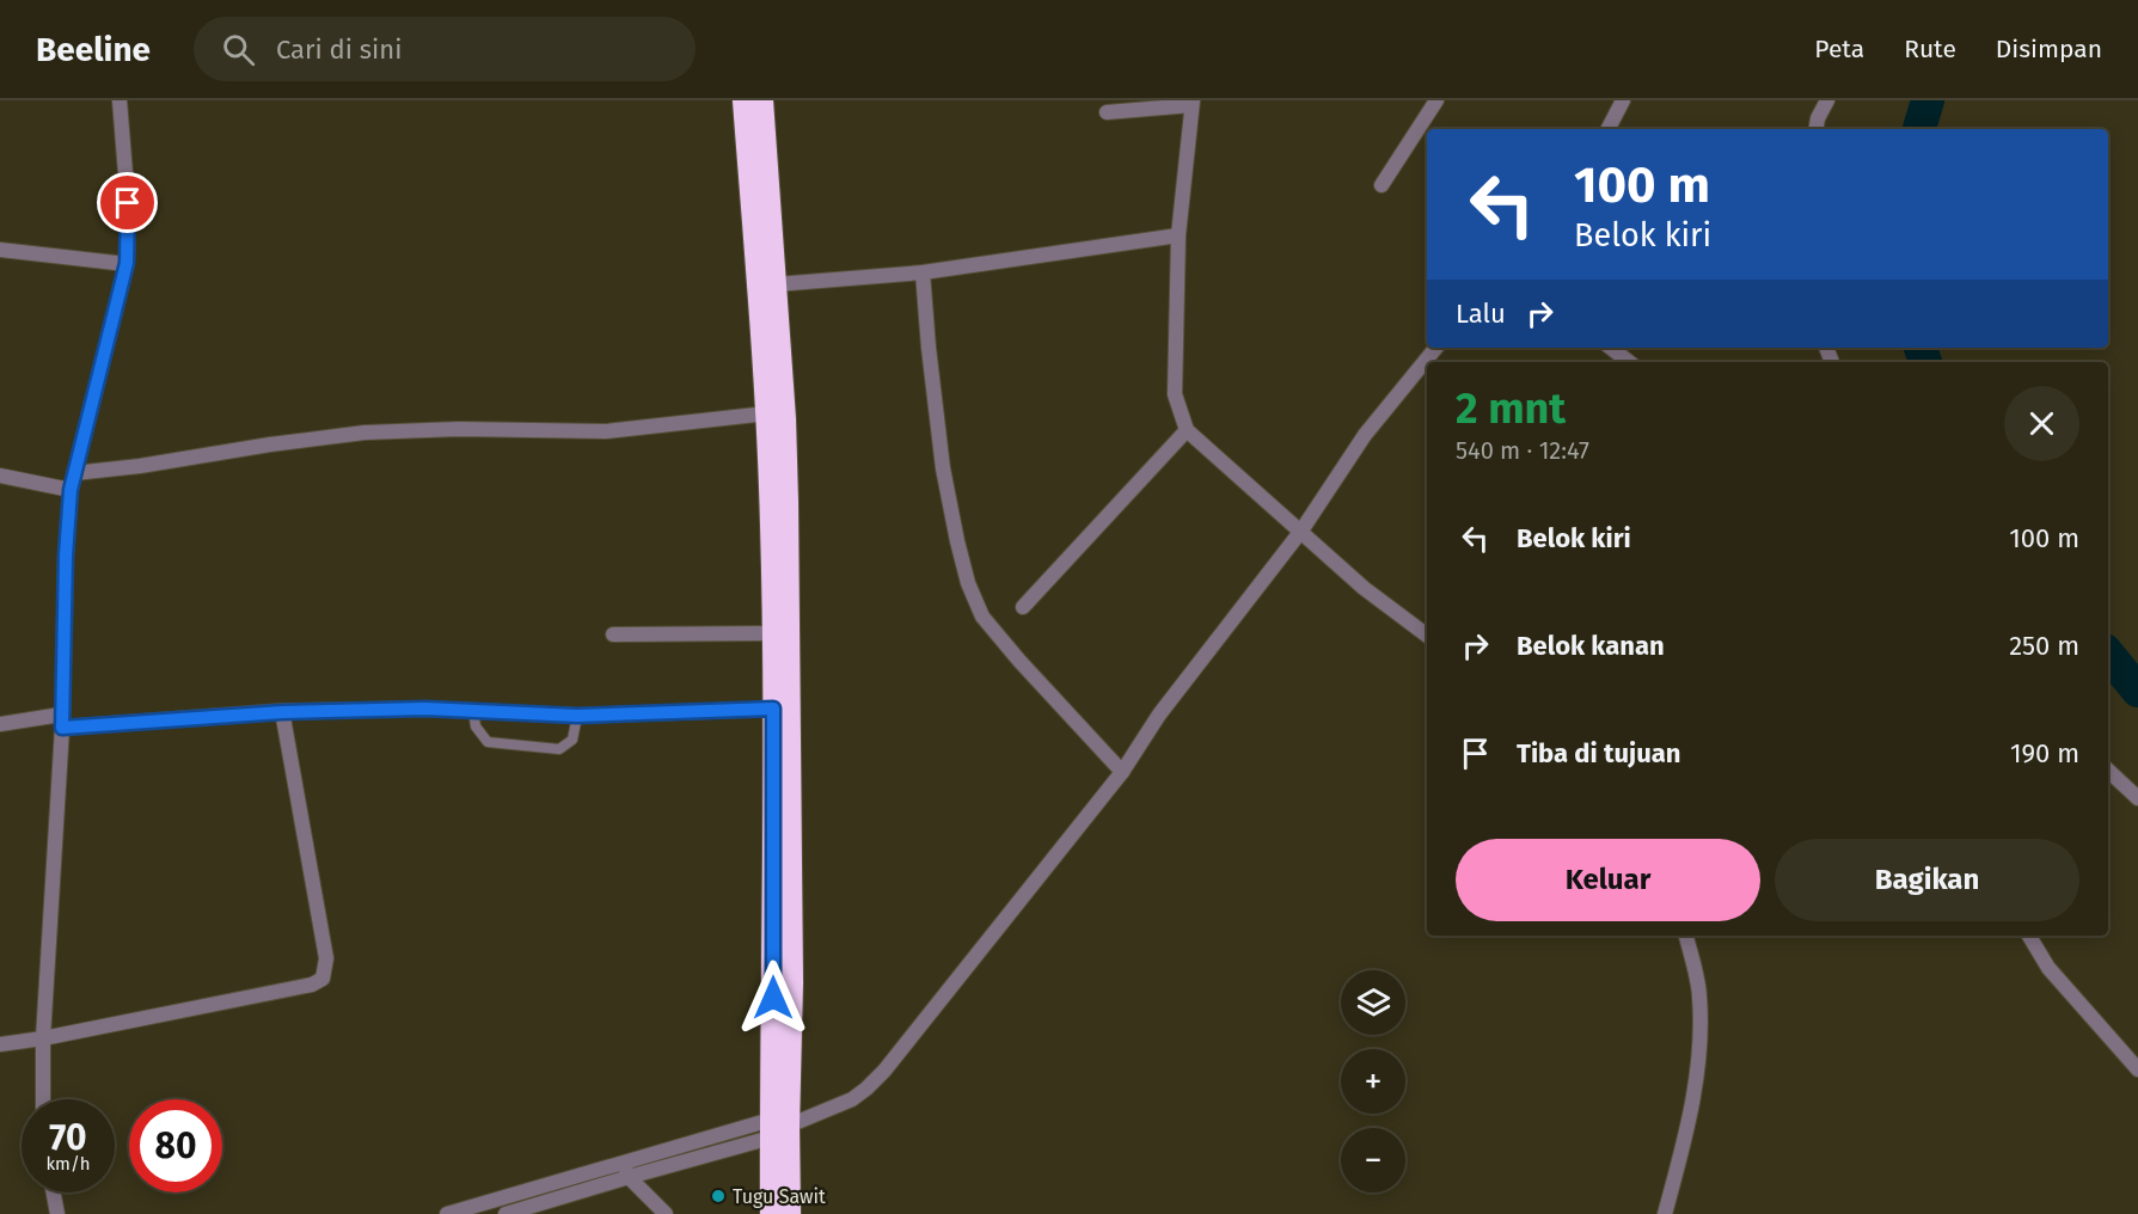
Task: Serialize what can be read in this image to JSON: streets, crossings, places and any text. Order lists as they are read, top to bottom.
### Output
{
  "places": ["Tugu Sawit"],
  "page": {
    "header": "Beeline",
    "search": "Cari di sini",
    "nav": ["Peta", "Rute", "Disimpan"],
    "turn": ["100 m", "Belok kiri"],
    "then": "Lalu",
    "heading": ["2 mnt", "540 m · 12:47"],
    "list": [
      {
        "name": "Belok kiri",
        "value": "100 m"
      },
      {
        "name": "Belok kanan",
        "value": "250 m"
      },
      {
        "name": "Tiba di tujuan",
        "value": "190 m"
      }
    ],
    "buttons": ["Keluar", "Bagikan"],
    "map_buttons": ["+", "−"],
    "speed": "70 km/h",
    "limit": "80"
  }
}
